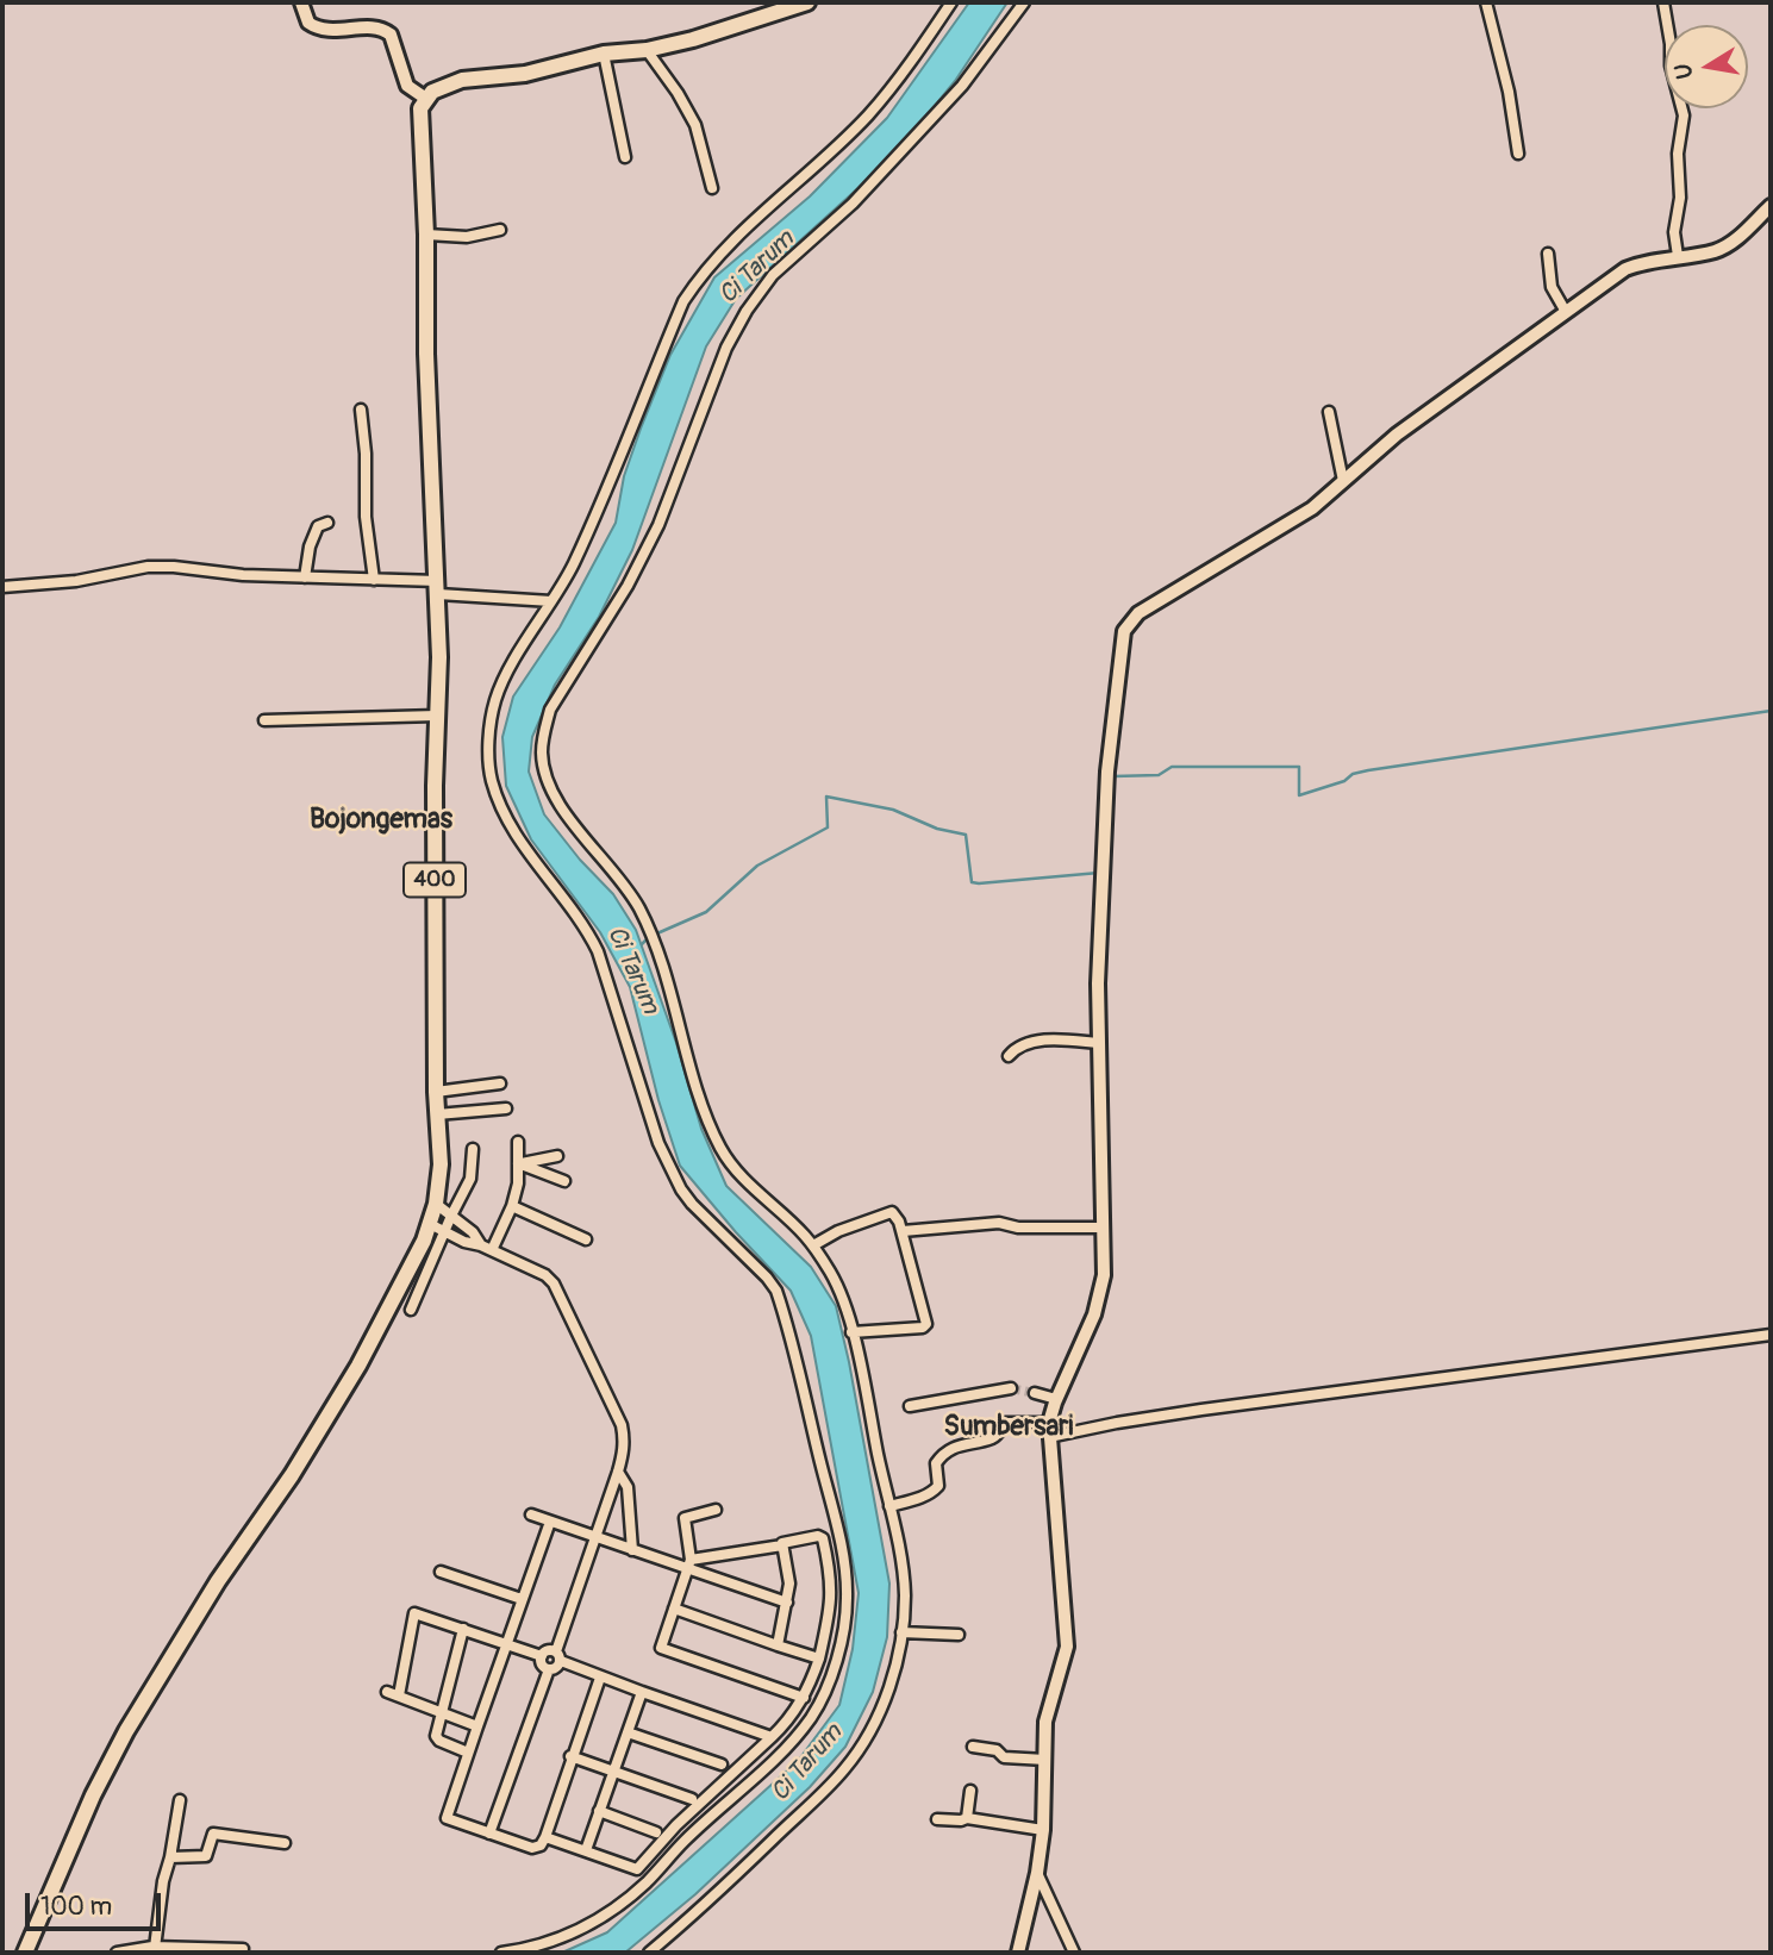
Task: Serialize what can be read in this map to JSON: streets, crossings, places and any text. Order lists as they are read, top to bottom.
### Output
{
  "streets": {
    "main road": ["400"]
  },
  "districts": ["Bojongemas", "Sumbersari"],
  "water": ["Ci Tarum"],
  "scale_bar": "100 m",
  "north": "left"
}
